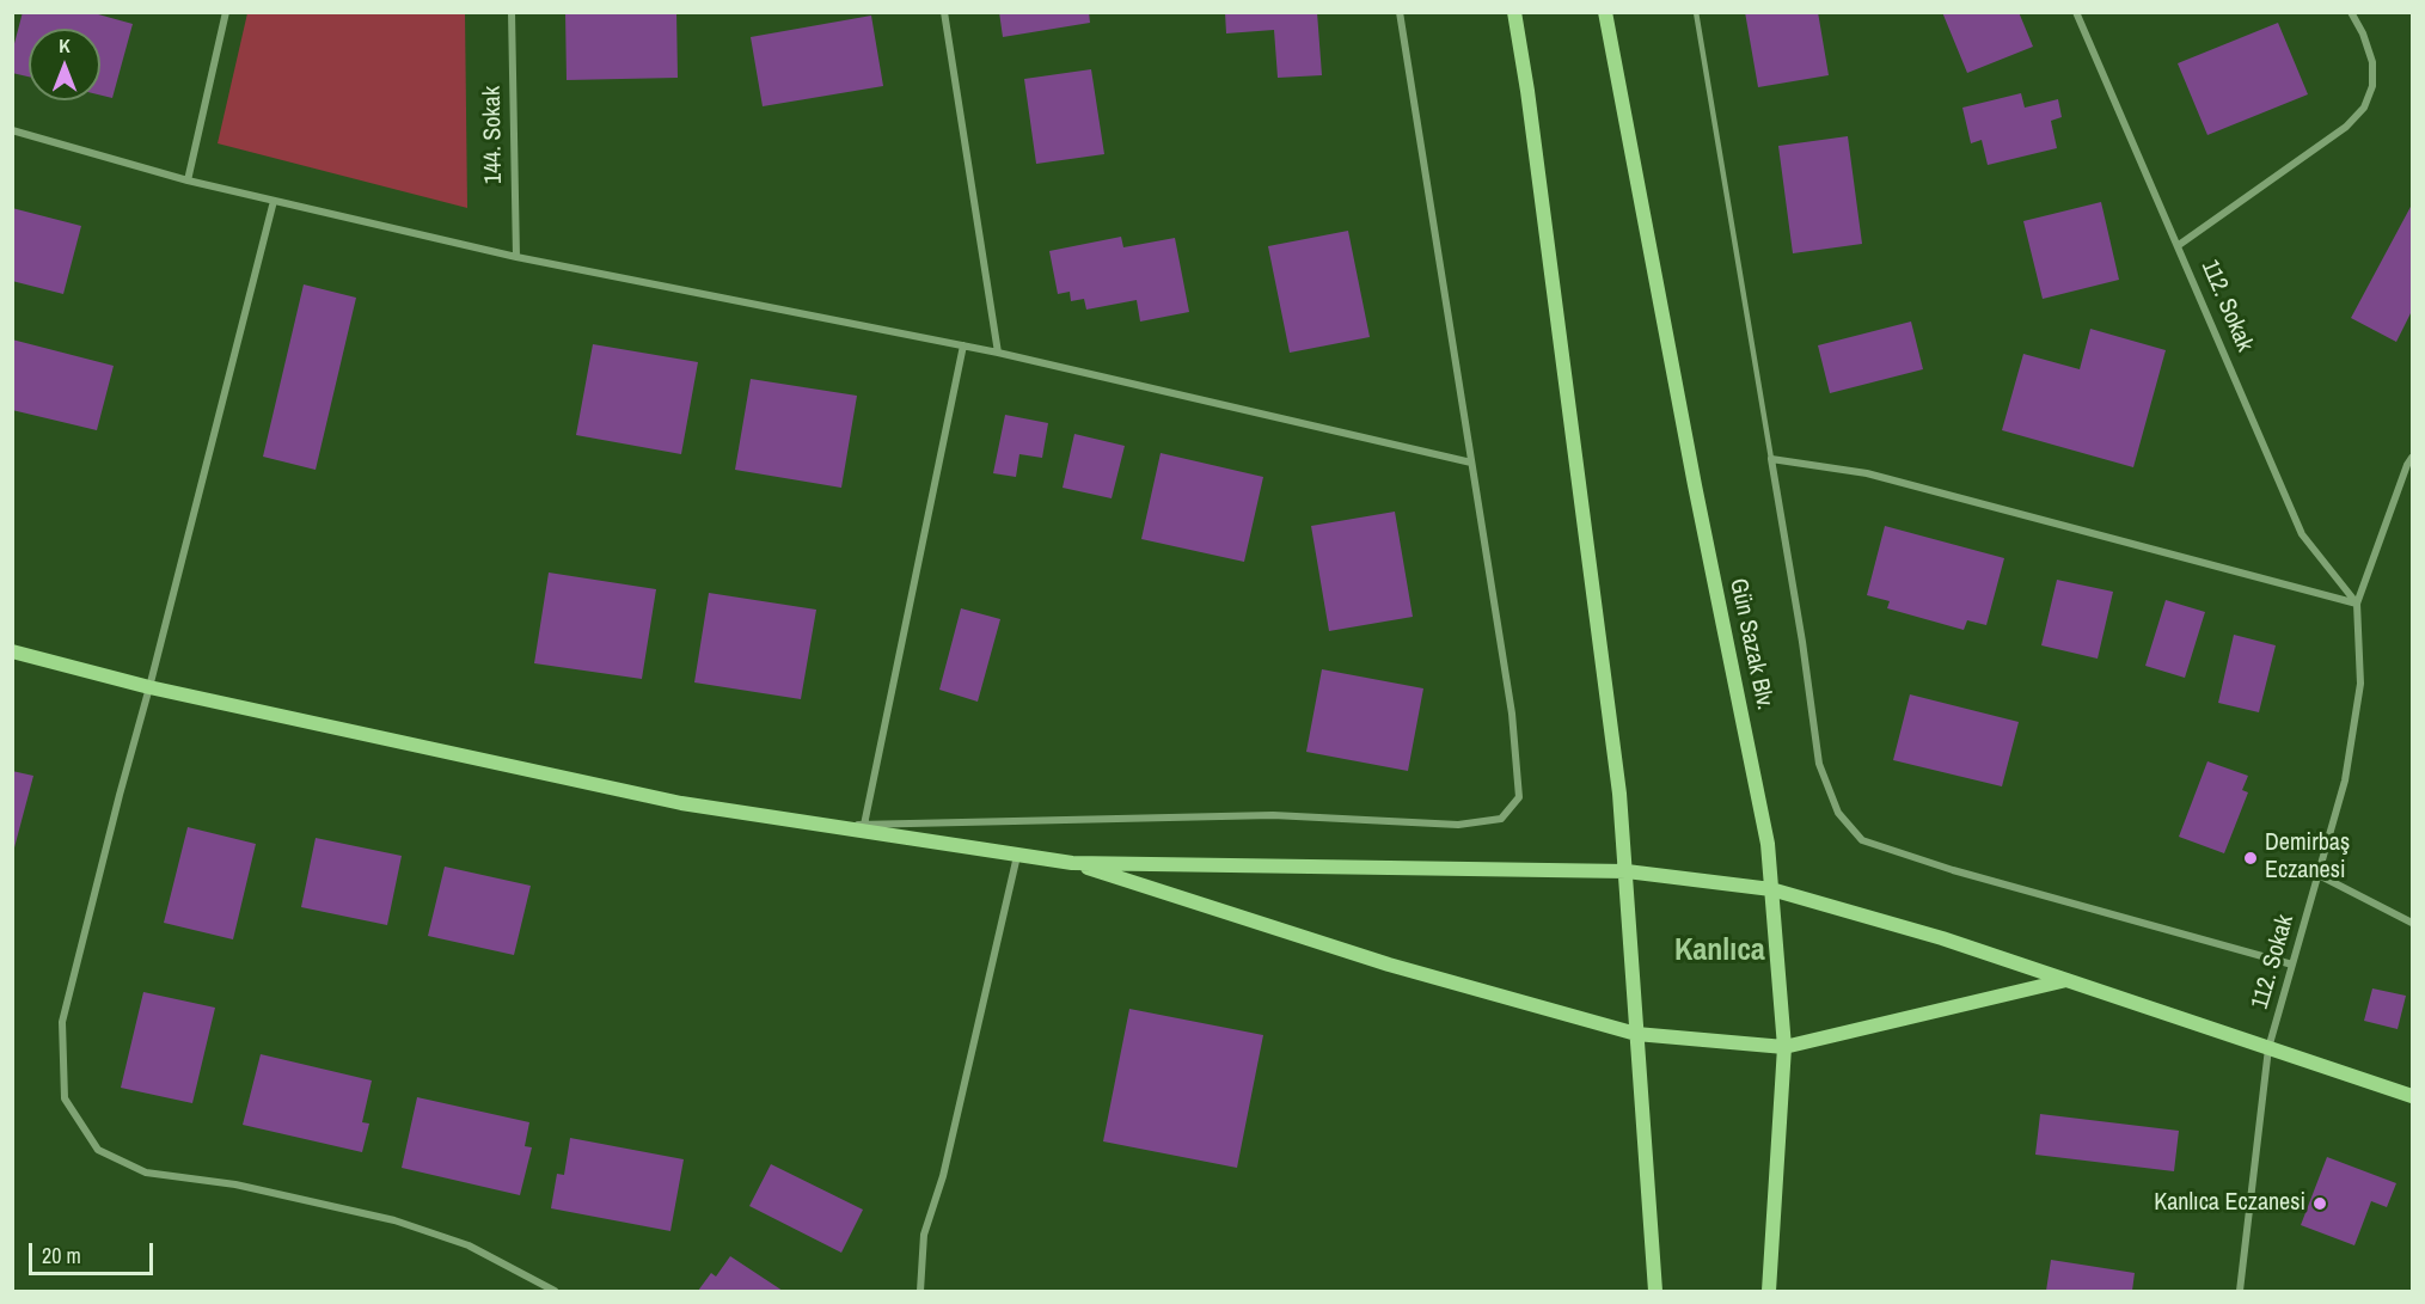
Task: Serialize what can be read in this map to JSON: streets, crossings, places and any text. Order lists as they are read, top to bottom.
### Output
{
  "streets": {
    "main road": ["Gün Sazak Blv."],
    "street": ["144. Sokak", "112. Sokak"]
  },
  "districts": ["Kanlıca"],
  "places": ["Demirbaş Eczanesi", "Kanlıca Eczanesi"],
  "scale_bar": "20 m",
  "north": "top"
}
